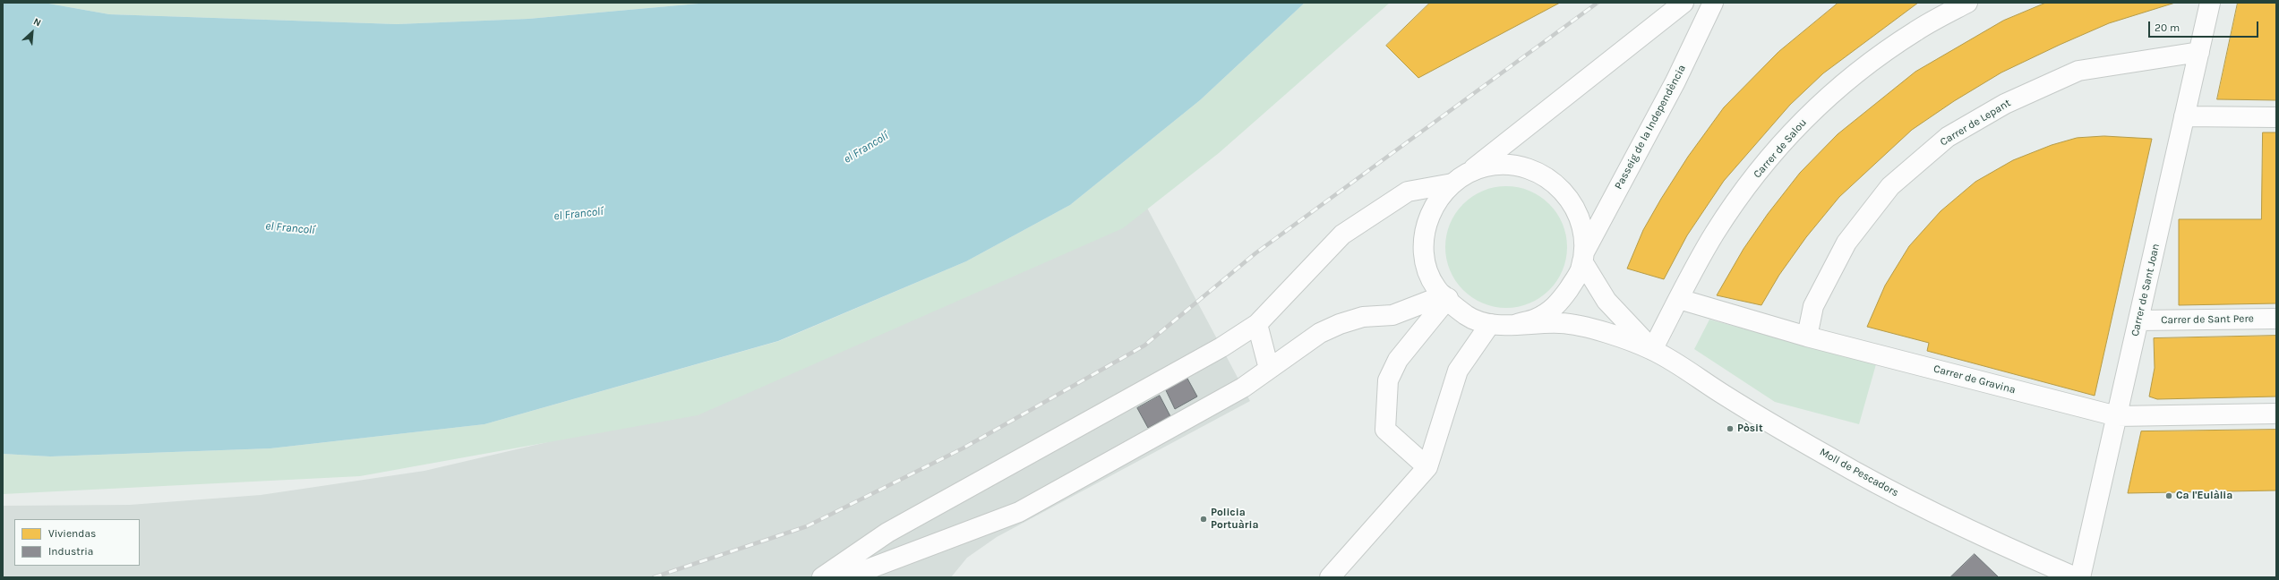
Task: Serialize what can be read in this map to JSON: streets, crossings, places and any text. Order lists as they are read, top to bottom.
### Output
{
  "streets": {
    "street": [
      "Carrer de Lepant",
      "Passeig de la Independència",
      "Carrer de Salou",
      "Carrer de Sant Joan",
      "Carrer de Sant Pere",
      "Carrer de Gravina",
      "Moll de Pescadors"
    ]
  },
  "crossings": [
    ["Carrer de Lepant", "Carrer de Sant Joan"],
    ["Carrer de Lepant", "Carrer de Gravina"],
    ["Passeig de la Independència", "Moll de Pescadors"],
    ["Carrer de Salou", "Carrer de Gravina"],
    ["Carrer de Salou", "Moll de Pescadors"],
    ["Carrer de Sant Joan", "Carrer de Sant Pere"],
    ["Carrer de Sant Joan", "Carrer de Gravina"]
  ],
  "water": ["el Francolí"],
  "places": ["Pòsit", "Ca l'Eulàlia", "Policia Portuària"],
  "legend": ["Viviendas", "Industria"],
  "scale_bar": "20 m",
  "north": "top right"
}
